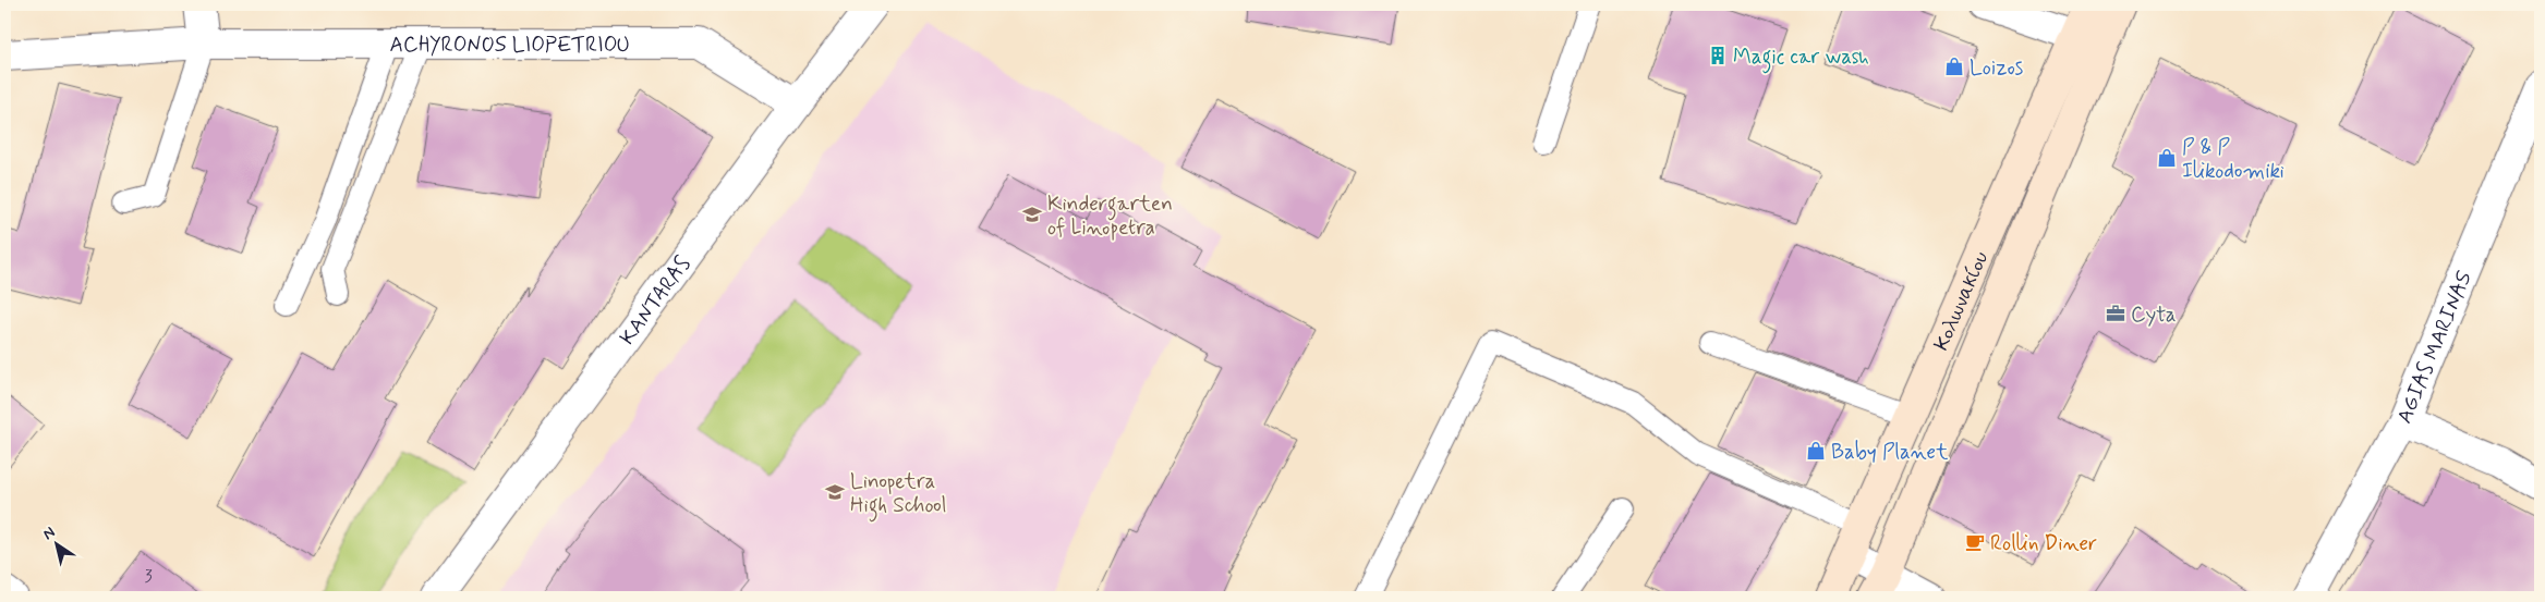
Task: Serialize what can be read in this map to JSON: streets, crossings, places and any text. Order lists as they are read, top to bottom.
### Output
{
  "streets": {
    "main road": ["Κολωνακίου"],
    "street": ["ACHYRONOS LIOPETRIOU", "KANTARAS", "AGIAS MARINAS"]
  },
  "crossings": [
    ["ACHYRONOS LIOPETRIOU", "KANTARAS"]
  ],
  "places": {
    "building": ["Magic car wash"],
    "shop": ["Loizos", "P & P Ilikodomiki", "Baby Planet"],
    "school or university": ["Kindergarten of Linopetra", "Linopetra High School"],
    "office": ["Cyta"],
    "cafe": ["Rollin Diner"]
  },
  "house_numbers": ["3"],
  "north": "top left"
}
